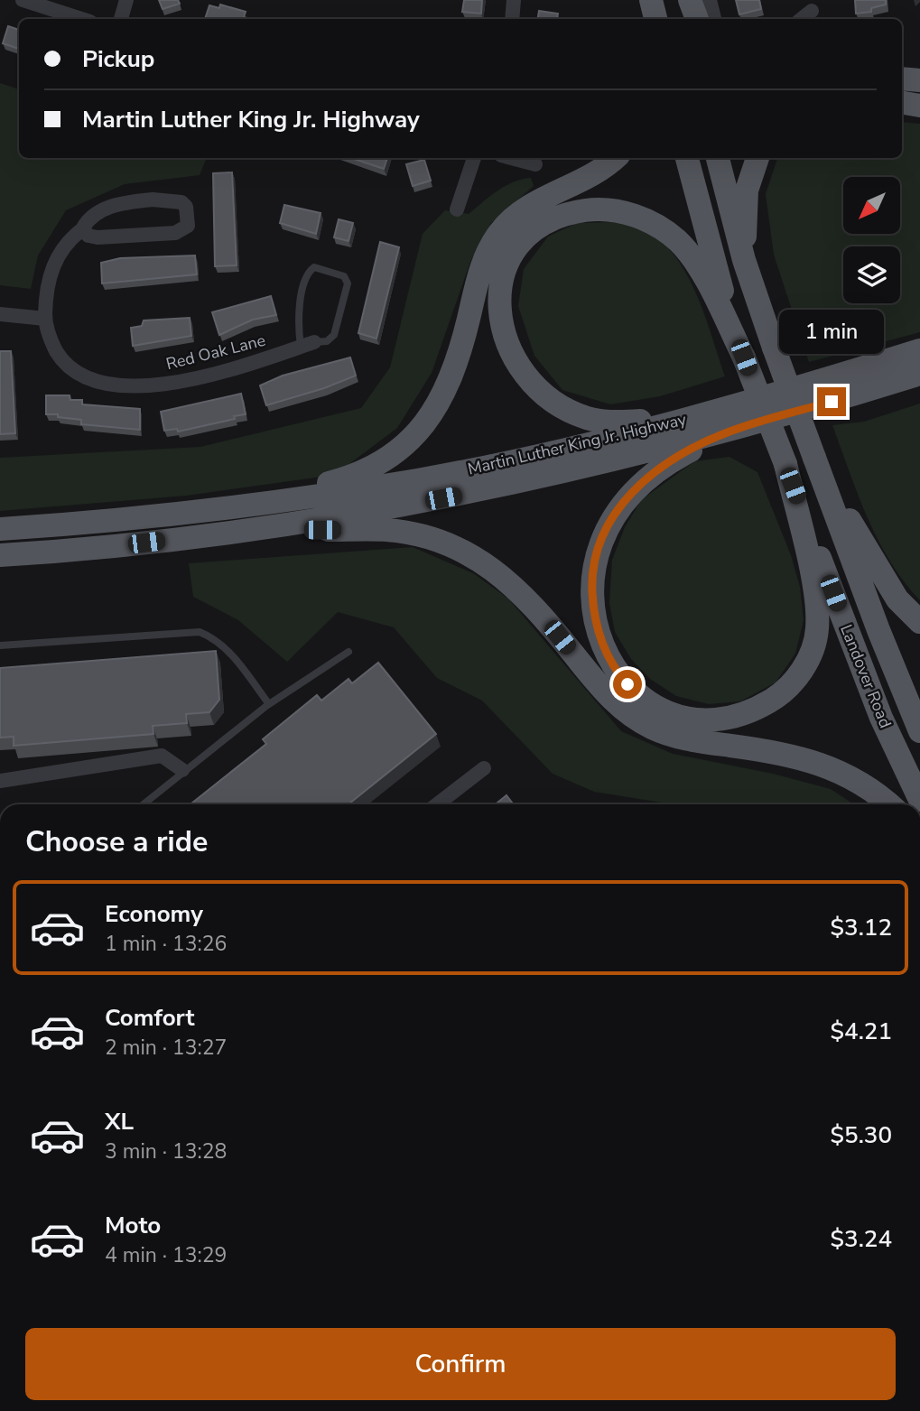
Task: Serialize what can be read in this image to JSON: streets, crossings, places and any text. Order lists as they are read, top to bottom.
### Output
{
  "streets": {
    "main road": ["Martin Luther King Jr. Highway", "Landover Road"],
    "street": ["Red Oak Lane"]
  },
  "north": "bottom left",
  "page": {
    "banner": ["Pickup", "Martin Luther King Jr. Highway"],
    "bubble": "1 min",
    "heading": "Choose a ride",
    "list": [
      {
        "name": "Economy",
        "note": "1 min · 13:26",
        "value": "$3.12"
      },
      {
        "name": "Comfort",
        "note": "2 min · 13:27",
        "value": "$4.21"
      },
      {
        "name": "XL",
        "note": "3 min · 13:28",
        "value": "$5.30"
      },
      {
        "name": "Moto",
        "note": "4 min · 13:29",
        "value": "$3.24"
      }
    ],
    "buttons": "Confirm"
  }
}
